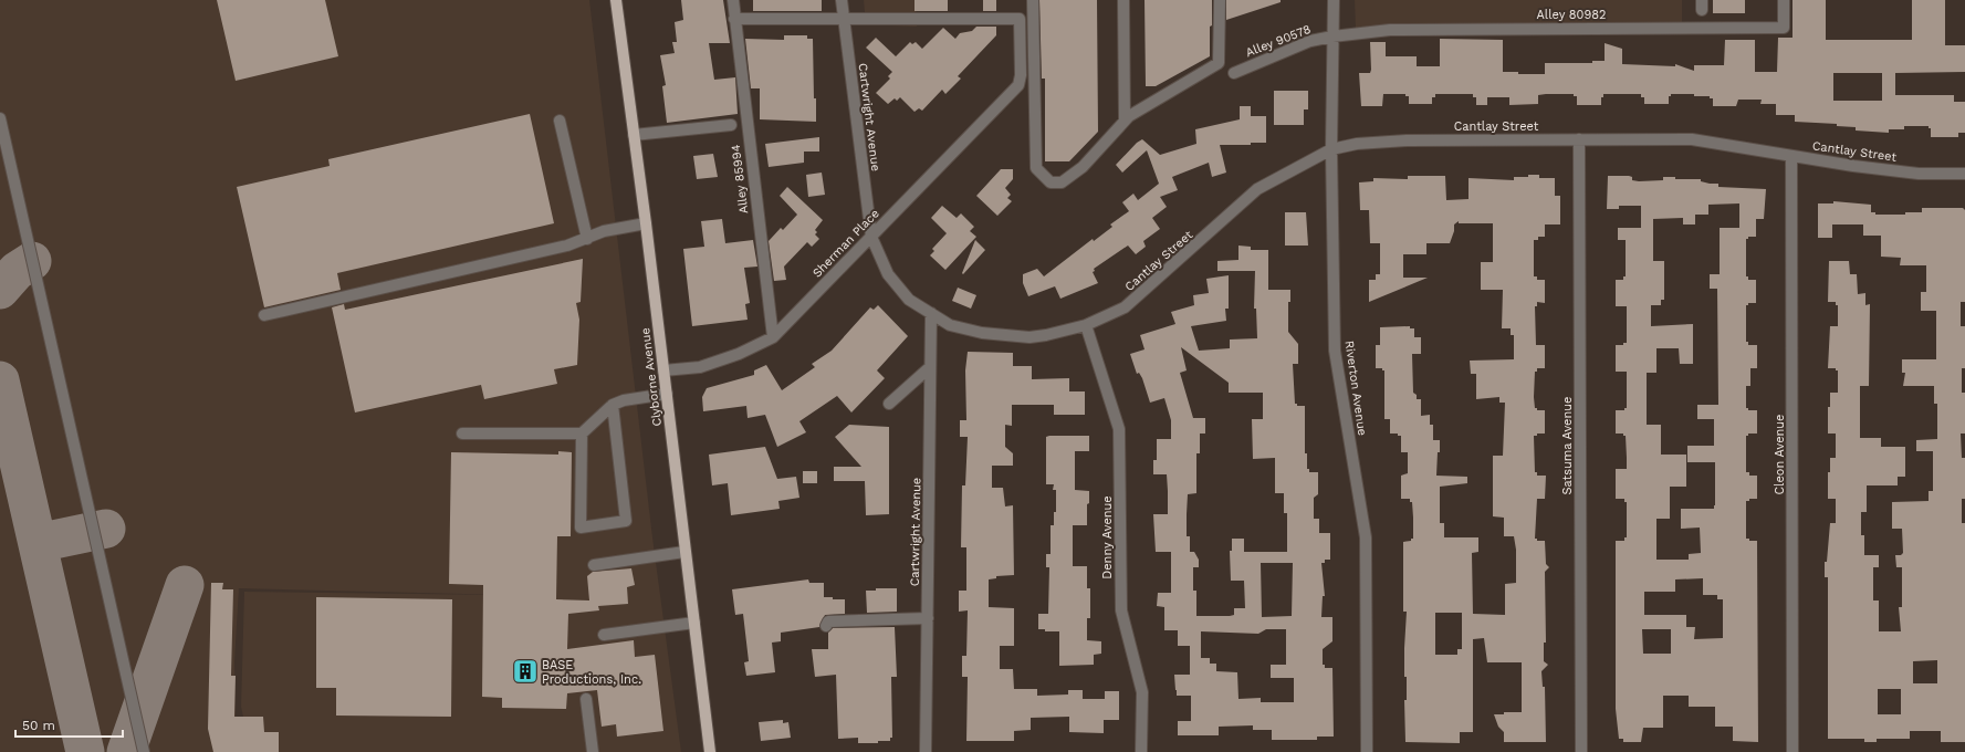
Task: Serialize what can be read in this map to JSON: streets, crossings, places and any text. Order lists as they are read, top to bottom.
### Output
{
  "streets": {
    "main road": ["Clyborne Avenue"],
    "street": [
      "Alley 80982",
      "Alley 90578",
      "Cartwright Avenue",
      "Cantlay Street",
      "Alley 85994",
      "Sherman Place",
      "Riverton Avenue",
      "Satsuma Avenue",
      "Cleon Avenue",
      "Denny Avenue"
    ]
  },
  "crossings": [
    ["Alley 80982", "Alley 90578"],
    ["Alley 80982", "Riverton Avenue"],
    ["Alley 90578", "Riverton Avenue"],
    ["Cartwright Avenue", "Cantlay Street"],
    ["Cartwright Avenue", "Sherman Place"],
    ["Cantlay Street", "Riverton Avenue"],
    ["Cantlay Street", "Satsuma Avenue"],
    ["Cantlay Street", "Cleon Avenue"],
    ["Cantlay Street", "Denny Avenue"],
    ["Alley 85994", "Sherman Place"],
    ["Sherman Place", "Clyborne Avenue"]
  ],
  "places": {
    "building": ["BASE Productions, Inc."]
  },
  "scale_bar": "50 m"
}
